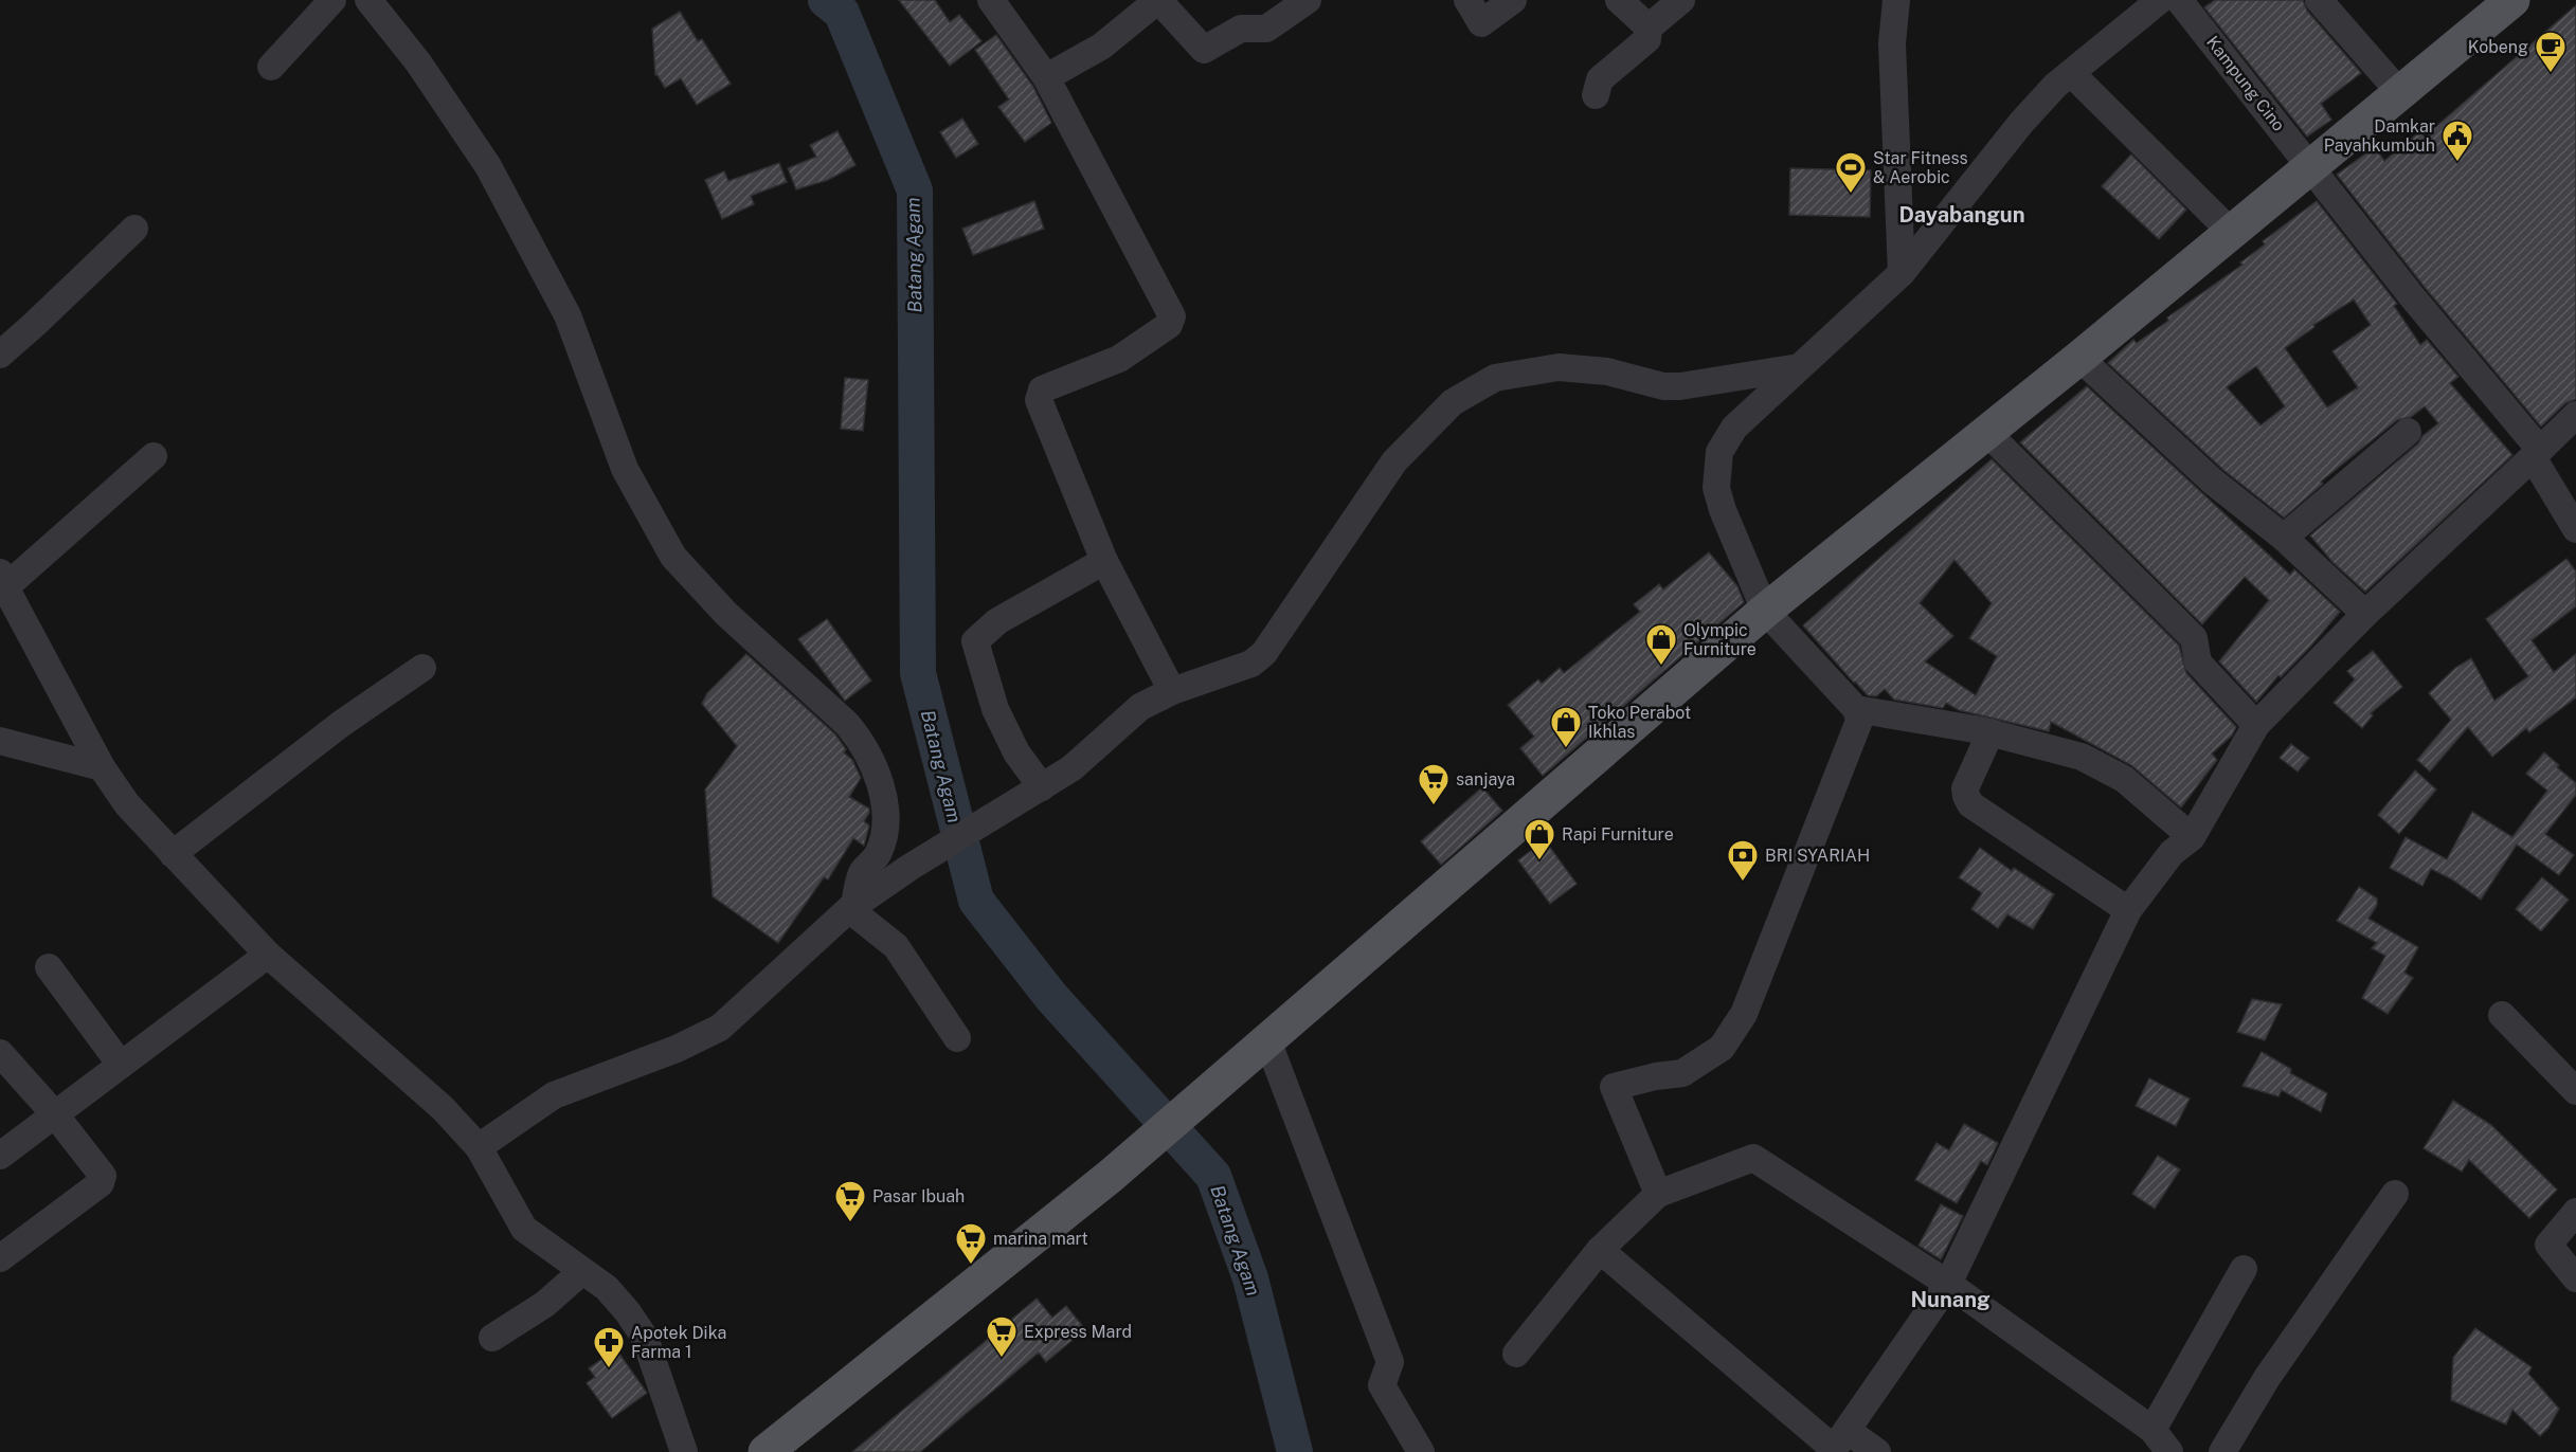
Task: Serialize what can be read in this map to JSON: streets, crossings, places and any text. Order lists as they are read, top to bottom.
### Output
{
  "streets": {
    "street": ["Kampung Cino"]
  },
  "districts": ["Dayabangun", "Nunang"],
  "water": ["Batang Agam"],
  "places": {
    "cafe": ["Kobeng"],
    "public building": ["Damkar Payahkumbuh"],
    "sports": ["Star Fitness & Aerobic"],
    "shop": ["Olympic Furniture", "Toko Perabot Ikhlas", "Rapi Furniture"],
    "supermarket": [
      "sanjaya",
      "Pasar Ibuah",
      "marina mart",
      "Express Mard"
    ],
    "bank": ["BRI SYARIAH"],
    "pharmacy": ["Apotek Dika Farma 1"]
  }
}
